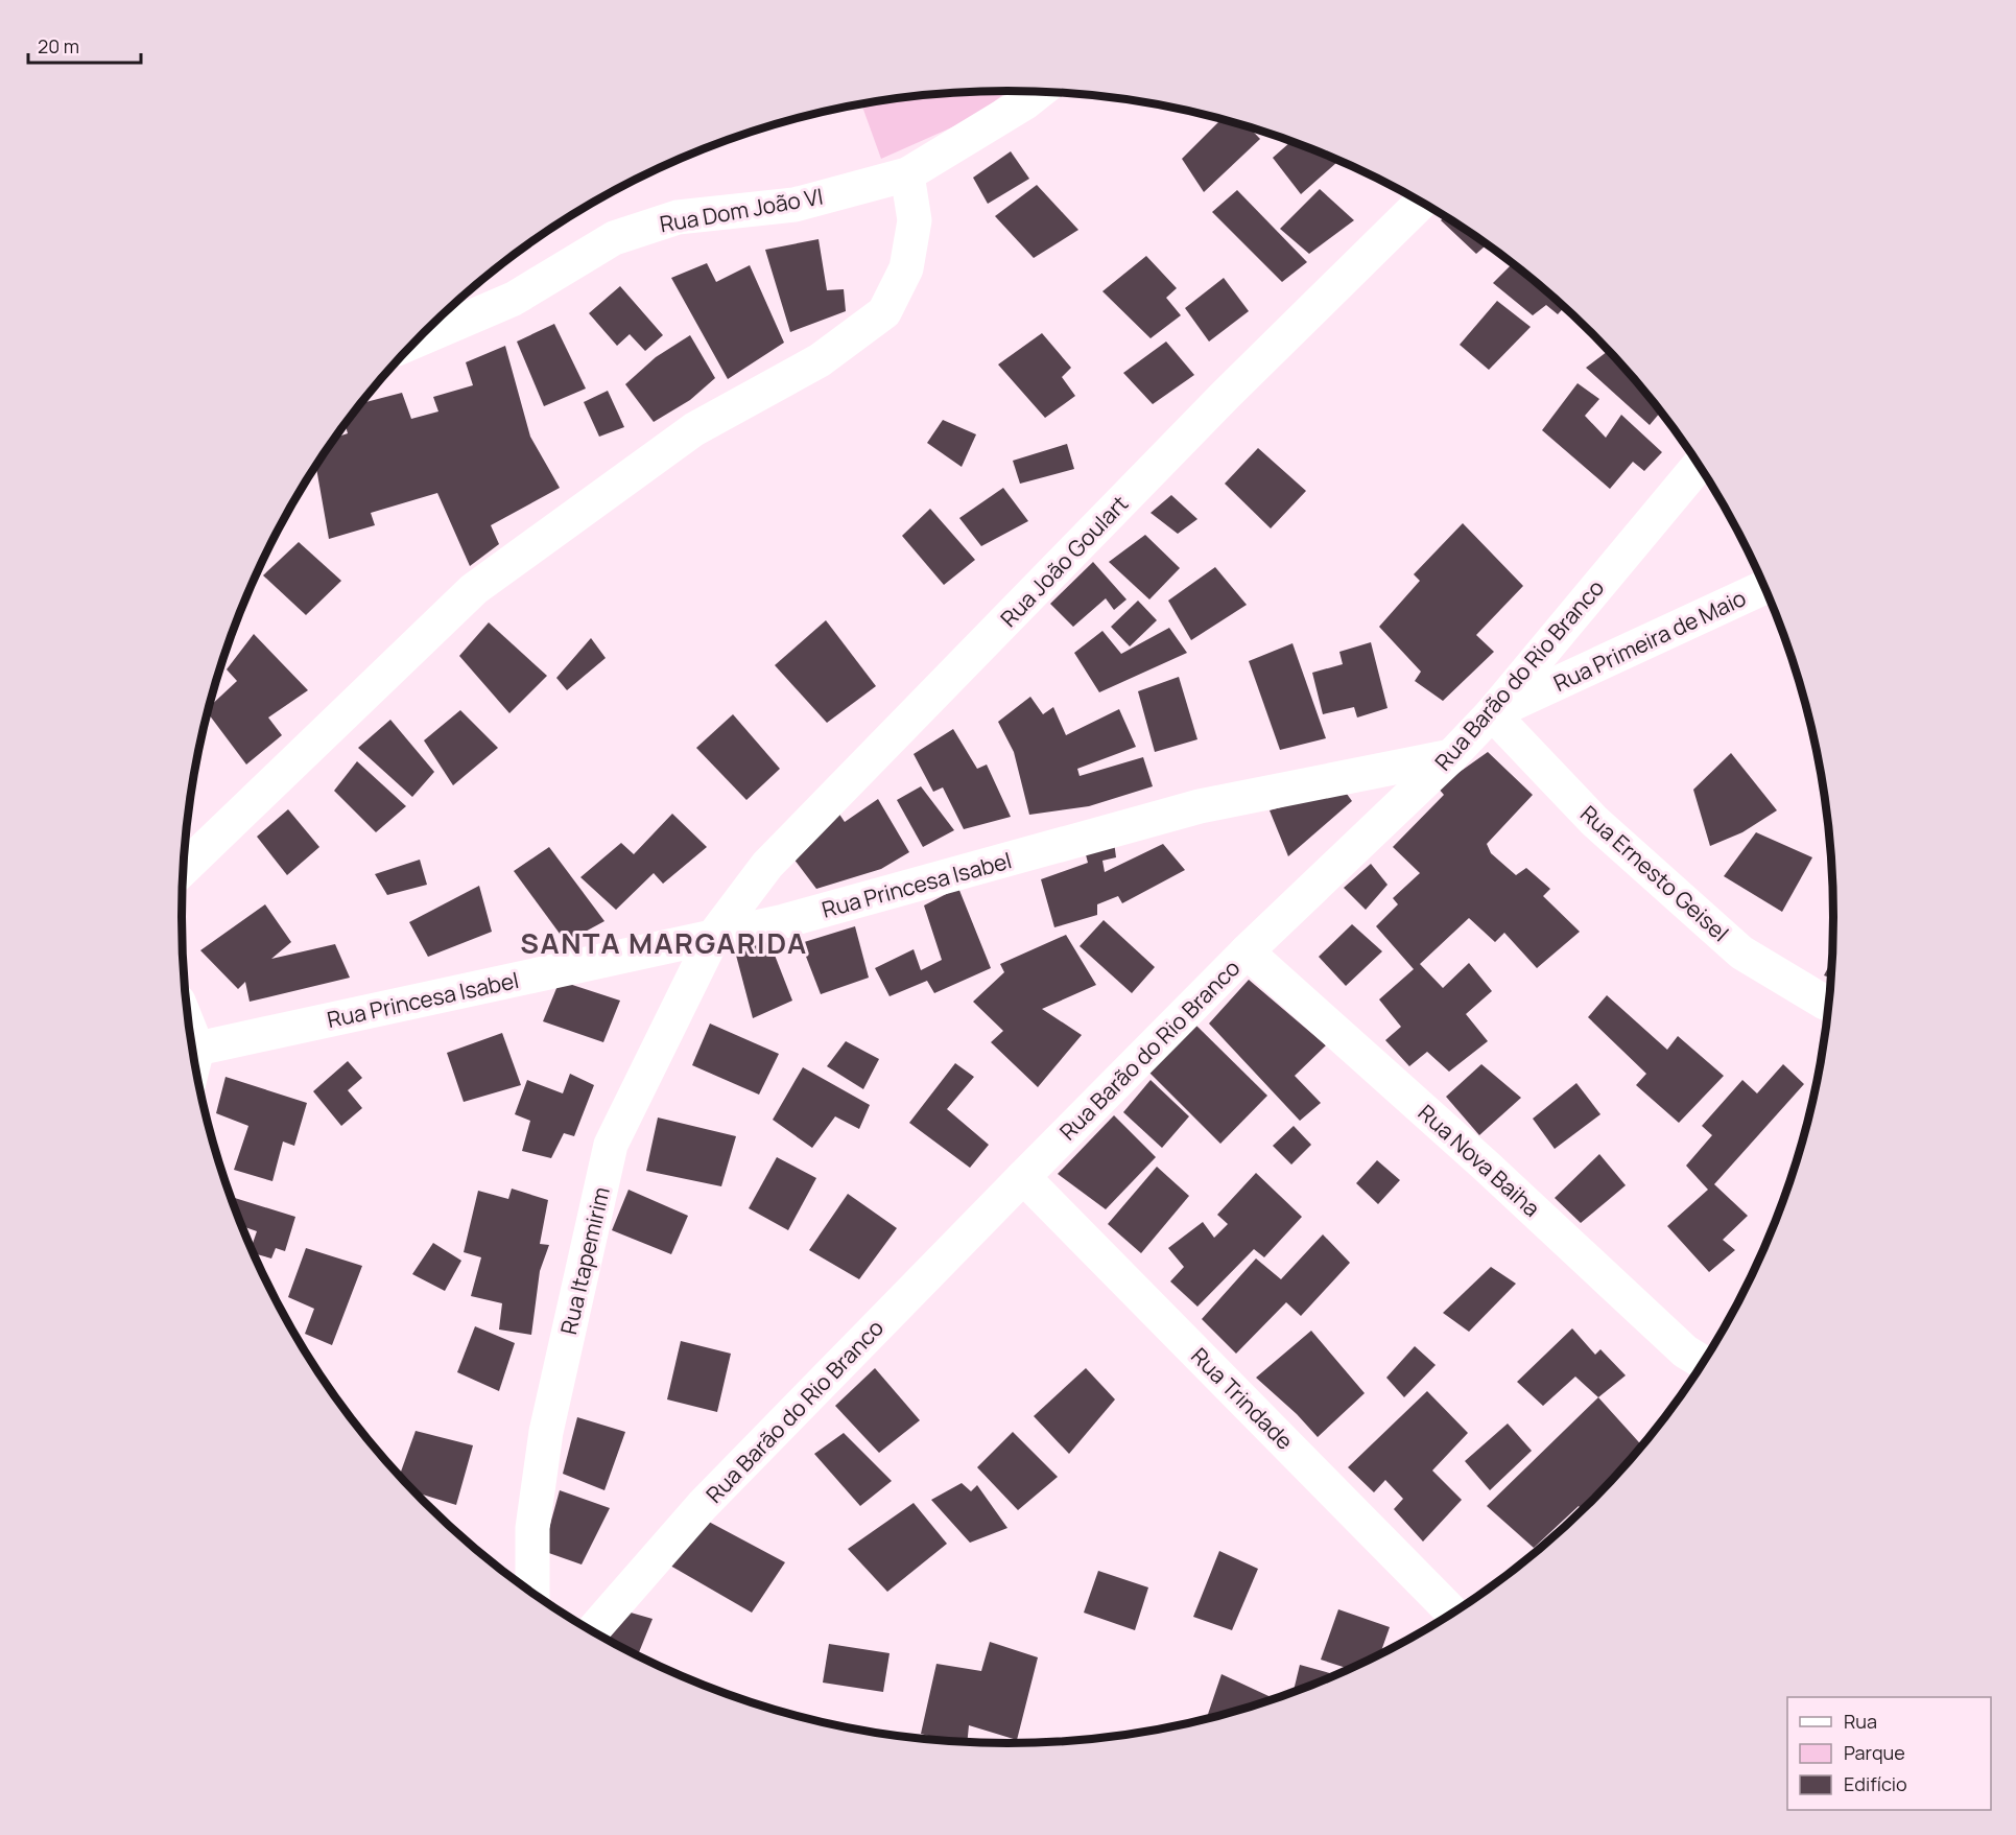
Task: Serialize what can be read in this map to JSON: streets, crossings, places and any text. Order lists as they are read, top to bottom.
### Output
{
  "streets": {
    "street": [
      "Rua Dom João VI",
      "Rua João Goulart",
      "Rua Primeira de Maio",
      "Rua Barão do Rio Branco",
      "Rua Ernesto Geisel",
      "Rua Princesa Isabel",
      "Rua Nova Baiha",
      "Rua Itapemirim",
      "Rua Trindade"
    ]
  },
  "crossings": [
    ["Rua João Goulart", "Rua Princesa Isabel"],
    ["Rua João Goulart", "Rua Itapemirim"],
    ["Rua Primeira de Maio", "Rua Barão do Rio Branco"],
    ["Rua Primeira de Maio", "Rua Ernesto Geisel"],
    ["Rua Barão do Rio Branco", "Rua Ernesto Geisel"],
    ["Rua Barão do Rio Branco", "Rua Princesa Isabel"],
    ["Rua Barão do Rio Branco", "Rua Nova Baiha"],
    ["Rua Barão do Rio Branco", "Rua Trindade"],
    ["Rua Princesa Isabel", "Rua Itapemirim"]
  ],
  "districts": ["SANTA MARGARIDA"],
  "legend": ["Rua", "Parque", "Edifício"],
  "scale_bar": "20 m"
}
